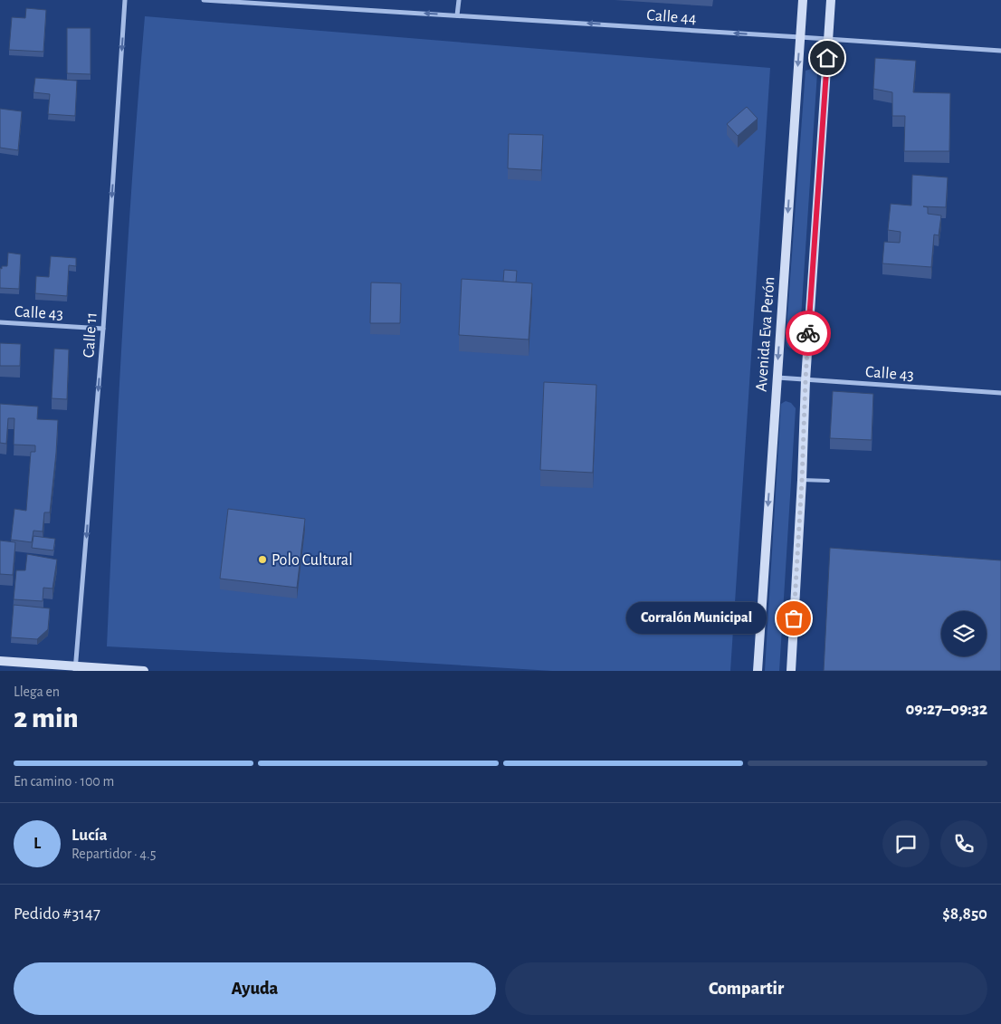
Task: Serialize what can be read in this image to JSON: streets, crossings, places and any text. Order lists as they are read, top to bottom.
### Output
{
  "streets": {
    "main road": ["Avenida Eva Perón"],
    "street": ["Calle 44", "Calle 43", "Calle 11"]
  },
  "crossings": [
    ["Calle 44", "Avenida Eva Perón"],
    ["Calle 43", "Avenida Eva Perón"],
    ["Calle 43", "Calle 11"]
  ],
  "one_way": ["Calle 44", "Calle 11"],
  "places": ["Polo Cultural", "Corralón Municipal"],
  "page": {
    "bubble": "Corralón Municipal",
    "heading": ["2 min", "Llega en", "09:27–09:32"],
    "panel": [
      "Lucía",
      "Repartidor · 4.5",
      "Pedido #3147",
      "$8,850"
    ],
    "bar": "En camino · 100 m",
    "round": "L",
    "buttons": ["Ayuda", "Compartir"]
  }
}
